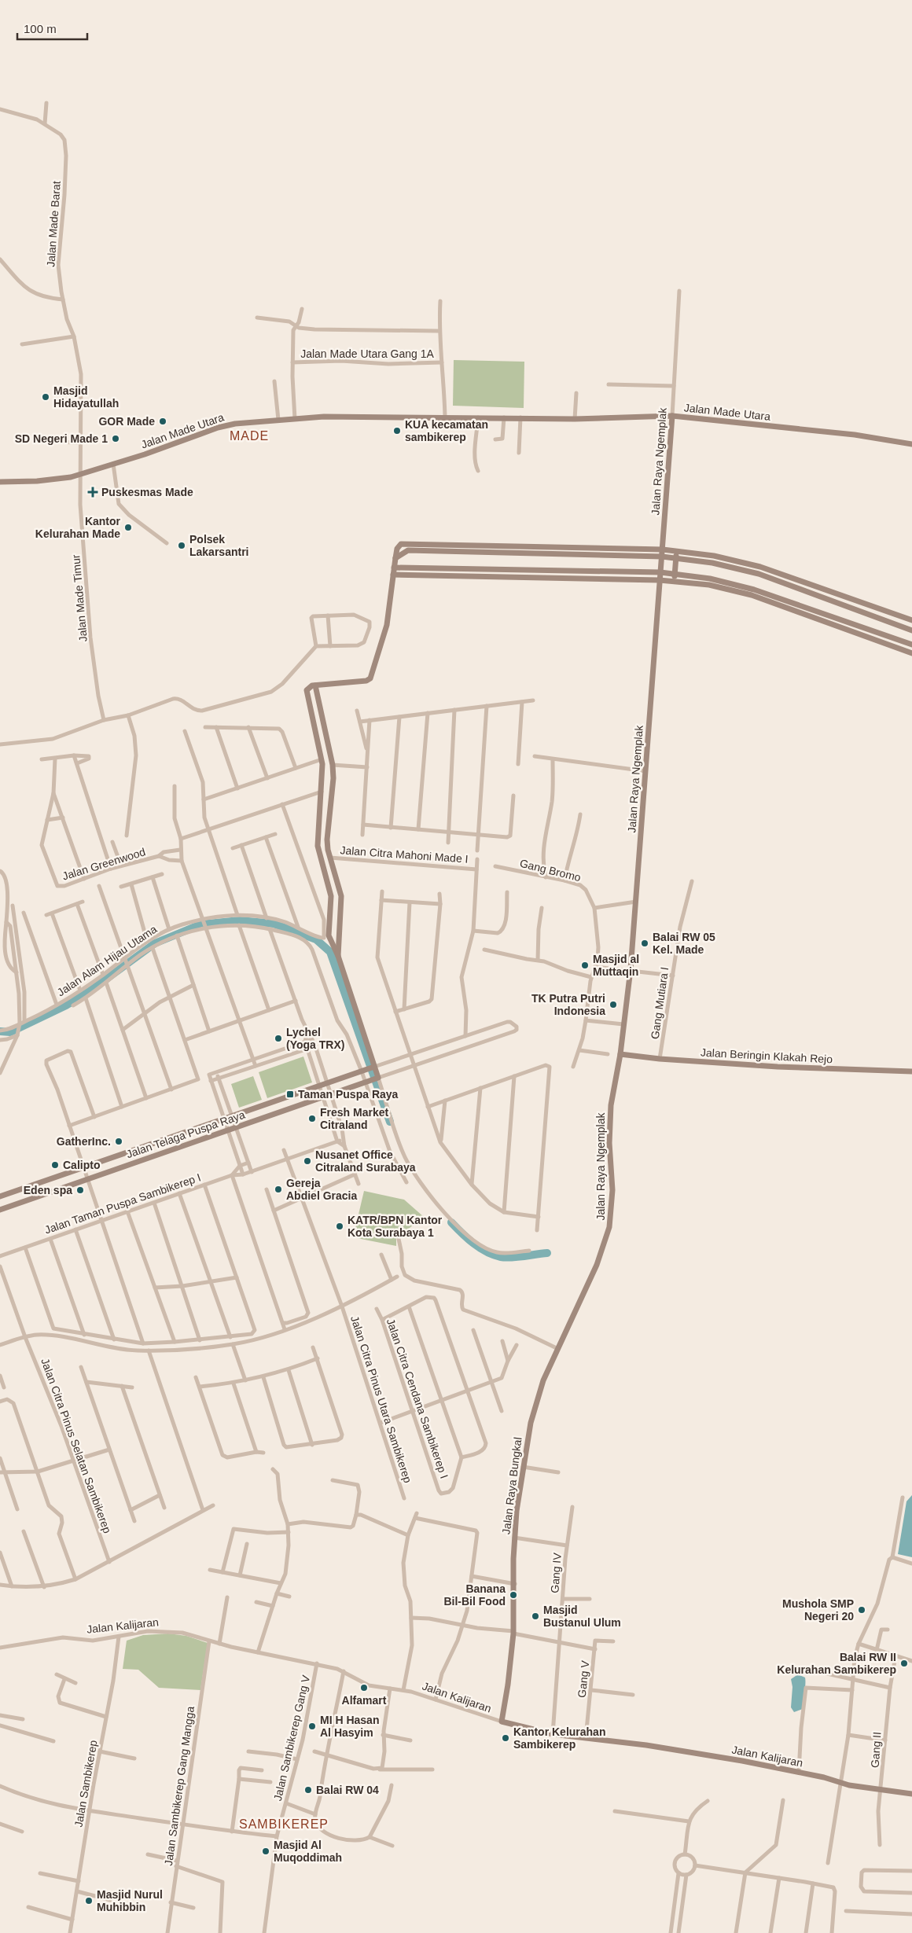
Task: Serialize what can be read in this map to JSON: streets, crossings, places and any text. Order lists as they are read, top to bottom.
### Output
{
  "streets": {
    "main road": [
      "Jalan Made Utara",
      "Jalan Raya Ngemplak",
      "Jalan Beringin Klakah Rejo",
      "Jalan Telaga Puspa Raya",
      "Jalan Raya Bungkal",
      "Jalan Kalijaran"
    ],
    "street": [
      "Jalan Made Barat",
      "Jalan Made Utara Gang 1A",
      "Jalan Made Timur",
      "Jalan Citra Mahoni Made I",
      "Jalan Greenwood",
      "Gang Bromo",
      "Jalan Alam Hijau Utama",
      "Gang Mutiara I",
      "Jalan Taman Puspa Sambikerep I",
      "Jalan Citra Cendana Sambikerep I",
      "Jalan Citra Pinus Utara Sambikerep",
      "Jalan Citra Pinus Selatan Sambikerep",
      "Gang IV",
      "Gang V",
      "Jalan Sambikerep Gang V",
      "Gang II",
      "Jalan Sambikerep",
      "Jalan Sambikerep Gang Mangga"
    ]
  },
  "crossings": [
    ["Jalan Made Barat", "Jalan Made Utara"],
    ["Jalan Made Barat", "Jalan Made Timur"],
    ["Jalan Made Utara", "Jalan Raya Ngemplak"],
    ["Jalan Made Utara", "Jalan Made Timur"],
    ["Jalan Raya Ngemplak", "Jalan Beringin Klakah Rejo"],
    ["Jalan Raya Ngemplak", "Jalan Raya Bungkal"],
    ["Gang Mutiara I", "Jalan Beringin Klakah Rejo"],
    ["Jalan Raya Bungkal", "Jalan Kalijaran"],
    ["Gang IV", "Jalan Kalijaran"],
    ["Jalan Kalijaran", "Gang V"],
    ["Jalan Kalijaran", "Jalan Sambikerep Gang V"],
    ["Jalan Kalijaran", "Gang II"],
    ["Jalan Kalijaran", "Jalan Sambikerep"],
    ["Jalan Kalijaran", "Jalan Sambikerep Gang Mangga"]
  ],
  "districts": ["MADE", "SAMBIKEREP"],
  "places": {
    "other": [
      "Masjid Hidayatullah",
      "GOR Made",
      "KUA kecamatan sambikerep",
      "SD Negeri Made 1",
      "Kantor Kelurahan Made",
      "Polsek Lakarsantri",
      "Balai RW 05 Kel. Made",
      "Masjid al Muttaqin",
      "TK Putra Putri Indonesia",
      "Lychel (Yoga TRX)",
      "Fresh Market Citraland",
      "GatherInc.",
      "Nusanet Office Citraland Surabaya",
      "Calipto",
      "Gereja Abdiel Gracia",
      "Eden spa",
      "KATR/BPN Kantor Kota Surabaya 1",
      "Banana Bil-Bil Food",
      "Mushola SMP Negeri 20",
      "Masjid Bustanul Ulum",
      "Balai RW II Kelurahan Sambikerep",
      "Alfamart",
      "MI H Hasan Al Hasyim",
      "Kantor Kelurahan Sambikerep",
      "Balai RW 04",
      "Masjid Al Muqoddimah",
      "Masjid Nurul Muhibbin"
    ],
    "health": ["Puskesmas Made"],
    "transit": ["Taman Puspa Raya"]
  },
  "scale_bar": "100 m"
}
